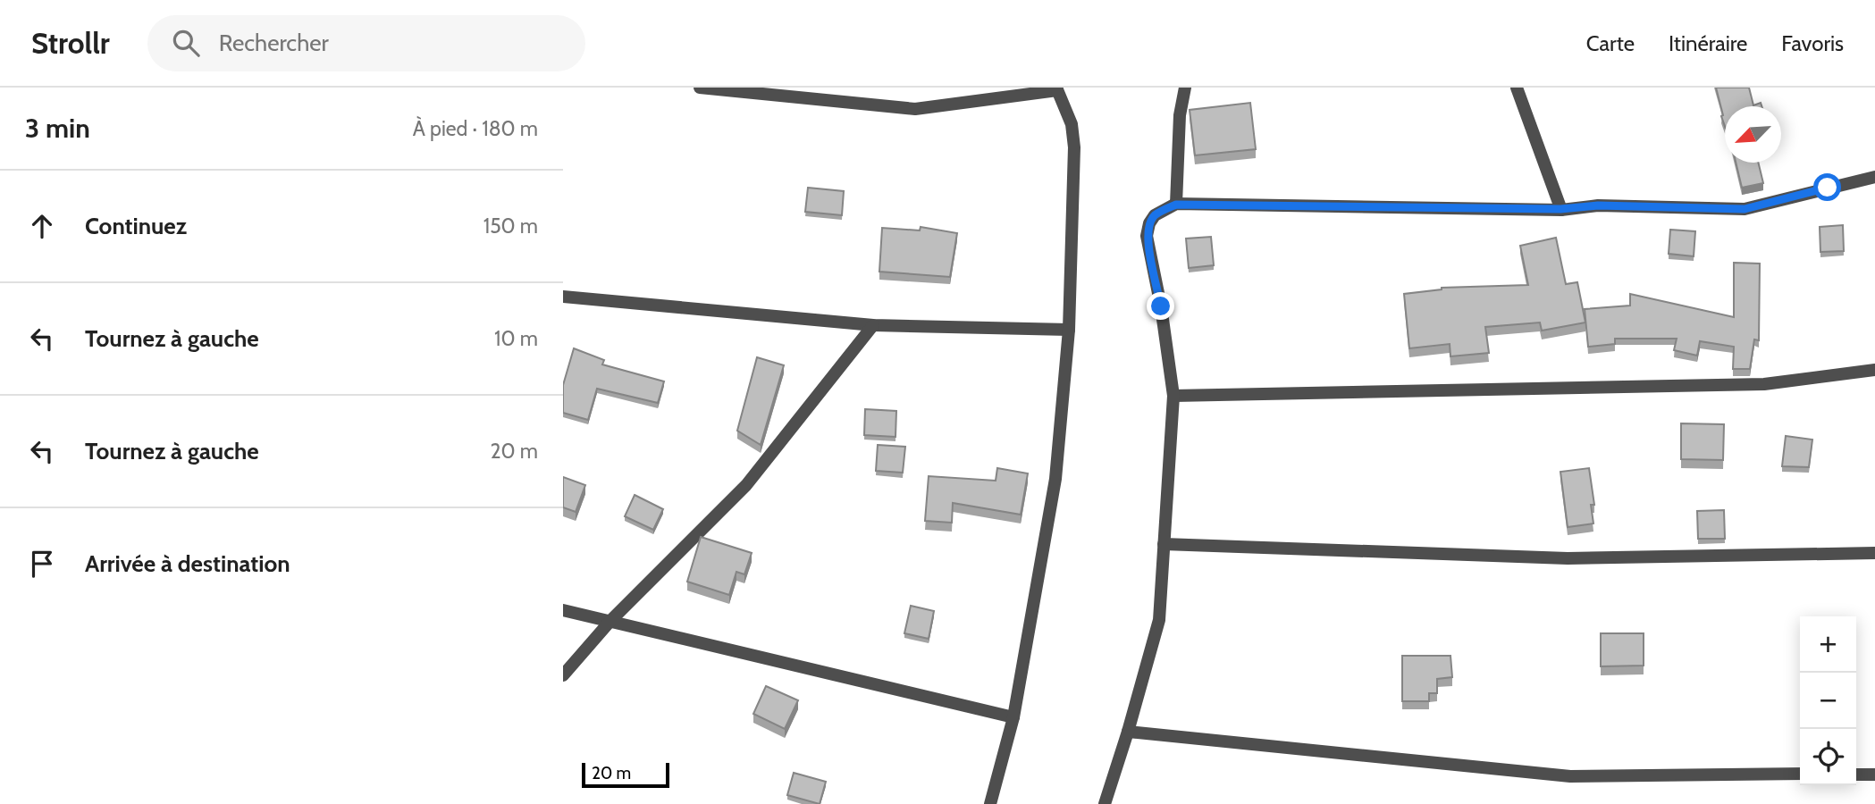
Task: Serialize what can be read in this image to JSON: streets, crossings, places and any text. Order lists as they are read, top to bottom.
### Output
{
  "scale_bar": "20 m",
  "north": "bottom left",
  "page": {
    "header": "Strollr",
    "search": "Rechercher",
    "nav": ["Carte", "Itinéraire", "Favoris"],
    "heading": ["3 min", "À pied · 180 m"],
    "list": [
      ["Continuez", "150 m"],
      ["Tournez à gauche", "10 m"],
      ["Tournez à gauche", "20 m"],
      "Arrivée à destination"
    ],
    "map_buttons": ["+", "−"],
    "scale": "20 m"
  }
}
